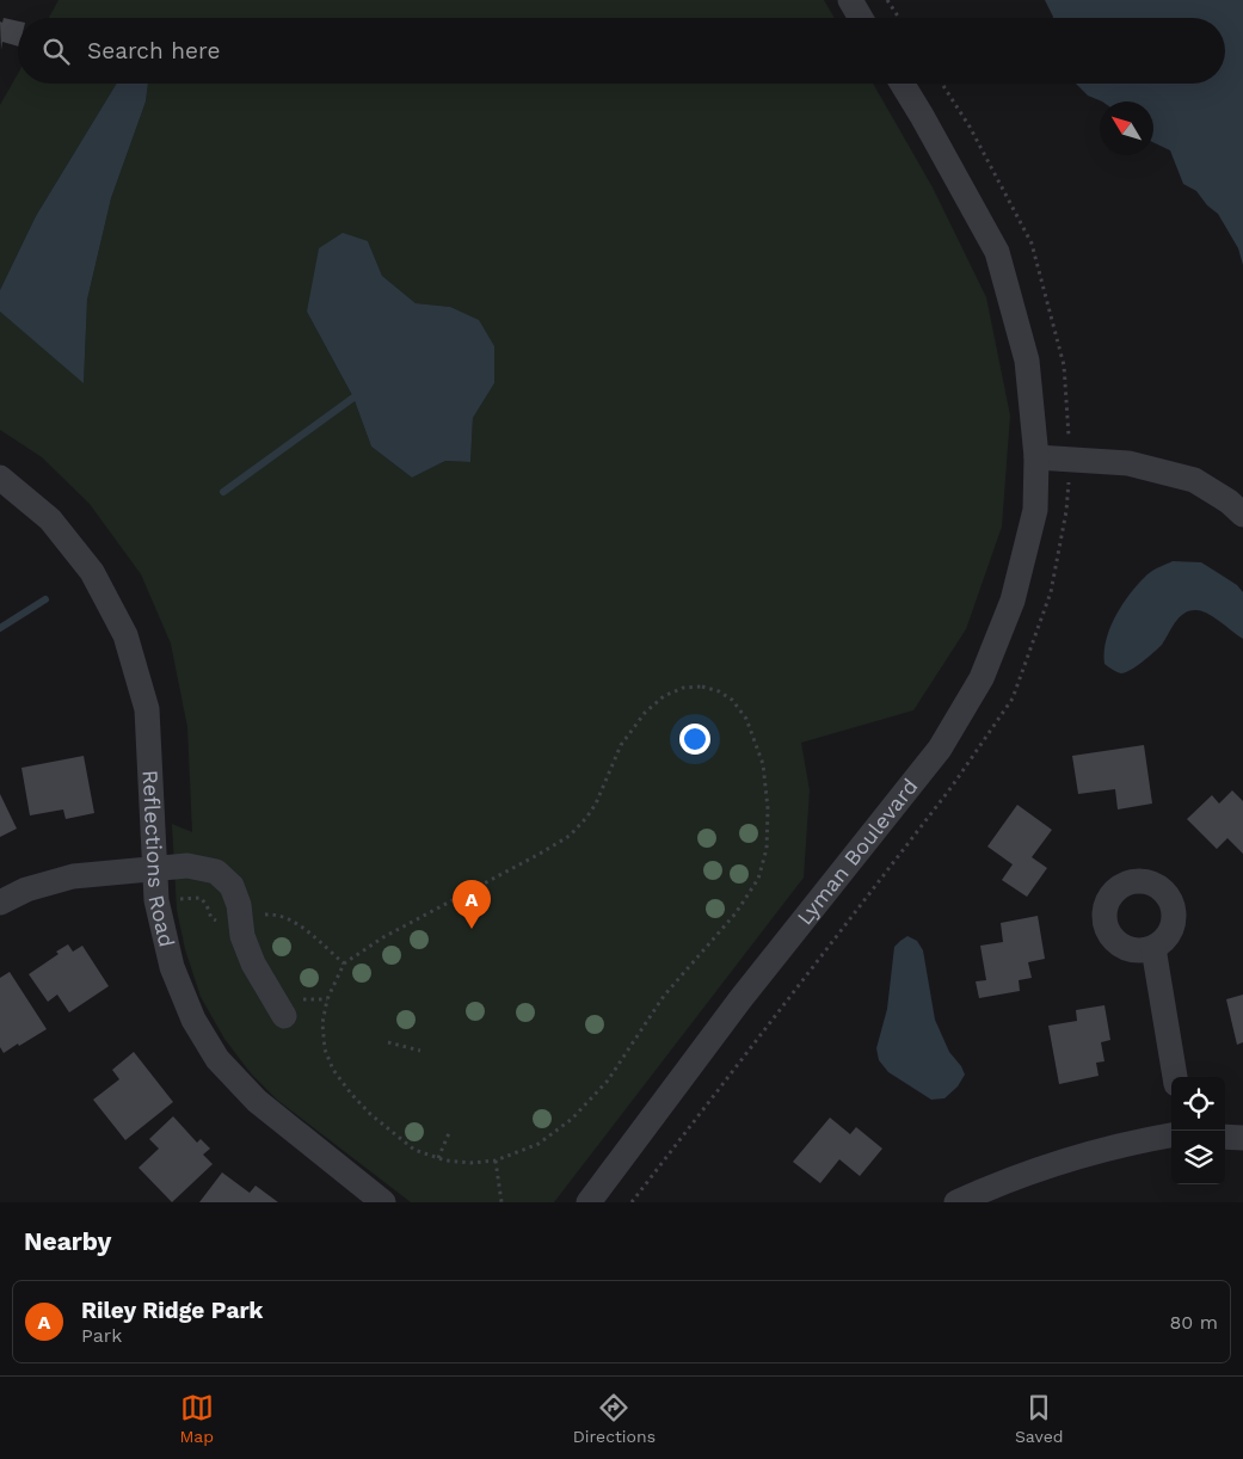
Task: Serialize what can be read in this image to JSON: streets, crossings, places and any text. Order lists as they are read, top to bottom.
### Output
{
  "streets": {
    "street": ["Lyman Boulevard", "Reflections Road"]
  },
  "north": "top left",
  "page": {
    "search": "Search here",
    "pins": "A",
    "heading": "Nearby",
    "list": [
      {
        "mark": "A",
        "name": "Riley Ridge Park",
        "note": "Park",
        "value": "80 m"
      }
    ],
    "nav": ["Map", "Directions", "Saved"]
  }
}
